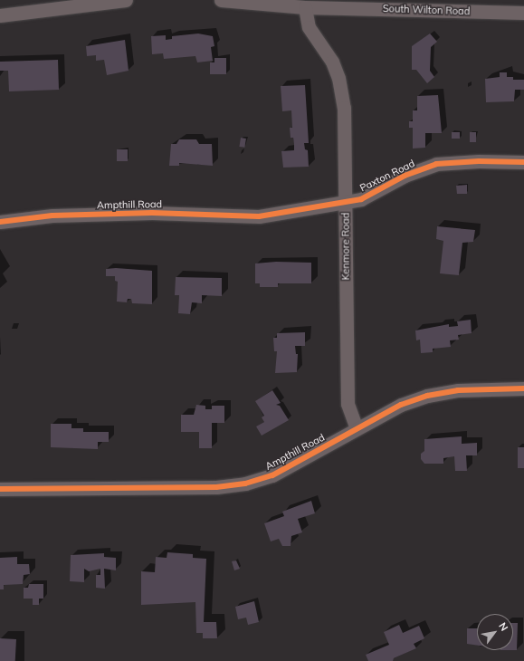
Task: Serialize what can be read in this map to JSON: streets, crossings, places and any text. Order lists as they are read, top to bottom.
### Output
{
  "streets": {
    "street": [
      "South Wilton Road",
      "Paxton Road",
      "Ampthill Road",
      "Kenmore Road"
    ]
  },
  "crossings": [
    ["South Wilton Road", "Kenmore Road"],
    ["Paxton Road", "Ampthill Road"],
    ["Paxton Road", "Kenmore Road"],
    ["Ampthill Road", "Kenmore Road"]
  ],
  "north": "top right"
}
